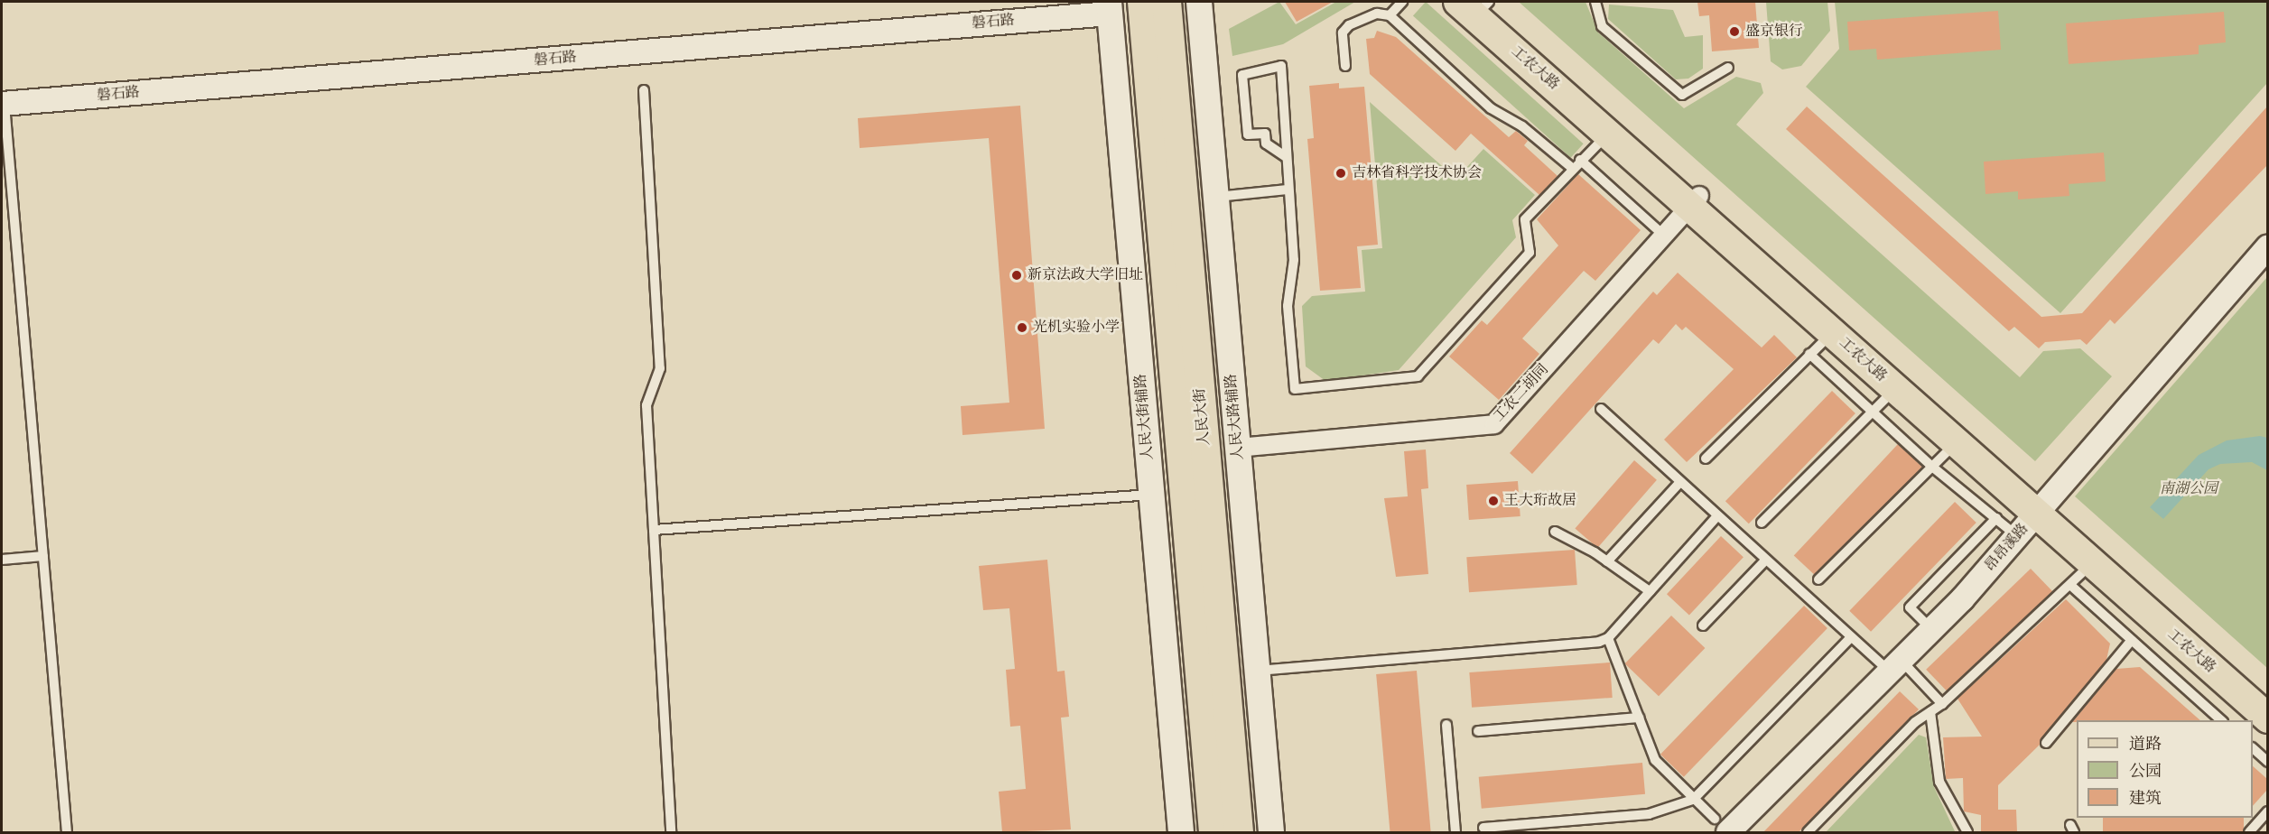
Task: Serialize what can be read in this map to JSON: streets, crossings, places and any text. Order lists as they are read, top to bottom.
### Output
{
  "streets": {
    "main road": [
      "工农大路",
      "人民大街辅路",
      "人民大街",
      "人民大路辅路"
    ],
    "street": ["磐石路", "工农二胡同", "昂昂溪路"]
  },
  "crossings": [
    ["磐石路", "人民大街辅路"],
    ["工农大路", "工农二胡同"],
    ["工农大路", "昂昂溪路"],
    ["工农二胡同", "人民大路辅路"]
  ],
  "parks": ["南湖公园"],
  "places": [
    "盛京银行",
    "吉林省科学技术协会",
    "新京法政大学旧址",
    "光机实验小学",
    "王大珩故居"
  ],
  "legend": ["道路", "公园", "建筑"]
}
